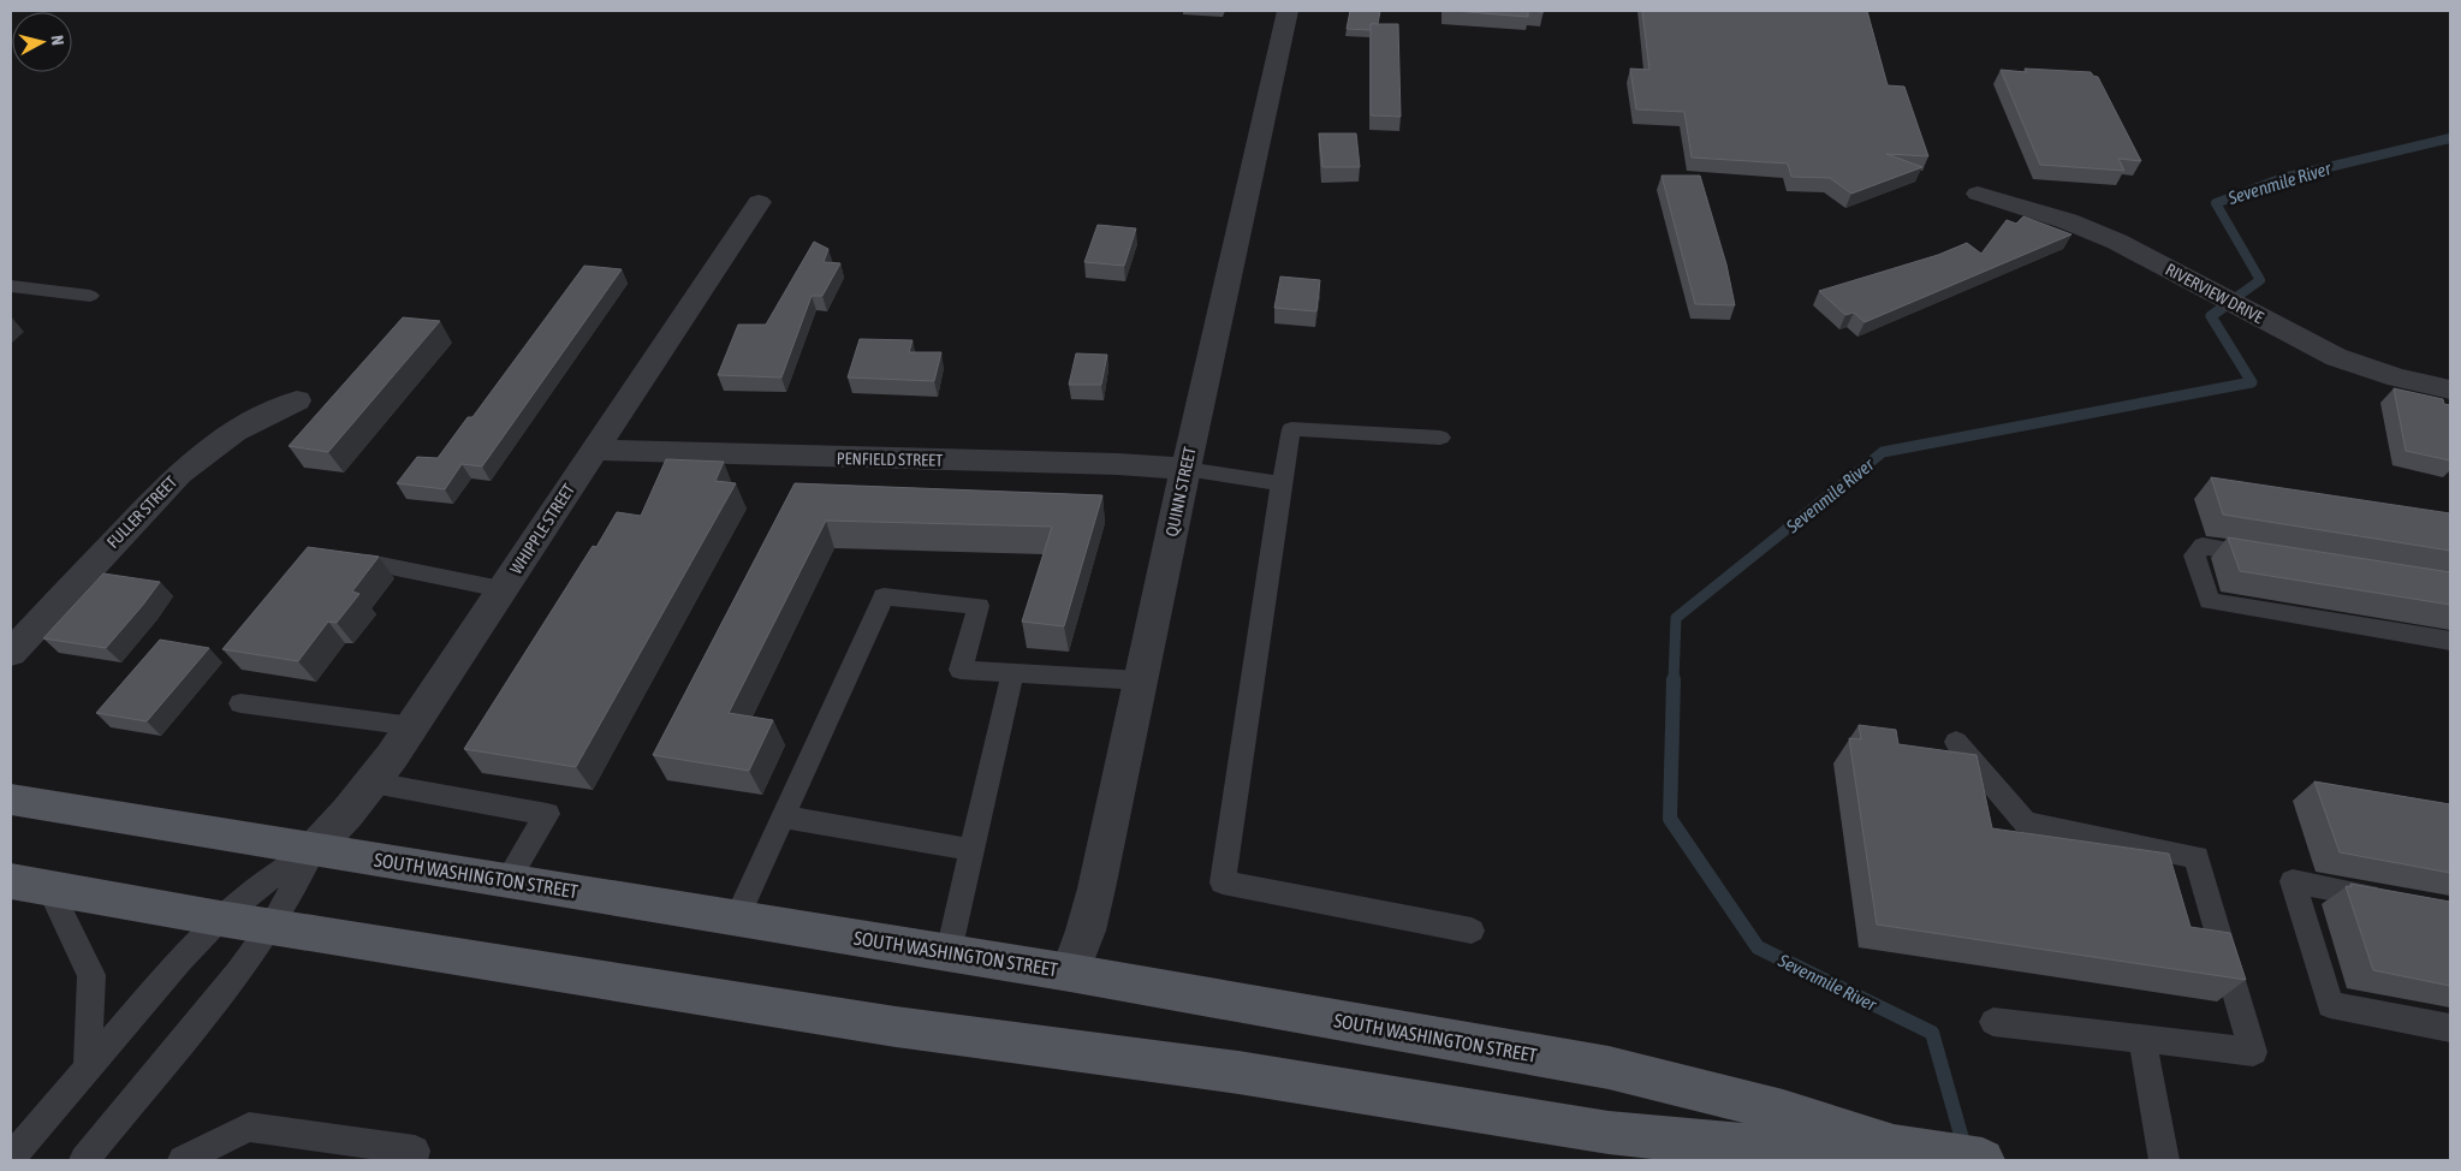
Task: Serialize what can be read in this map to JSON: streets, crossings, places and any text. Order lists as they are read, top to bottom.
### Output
{
  "streets": {
    "main road": ["SOUTH WASHINGTON STREET"],
    "street": [
      "RIVERVIEW DRIVE",
      "PENFIELD STREET",
      "QUINN STREET",
      "FULLER STREET",
      "WHIPPLE STREET"
    ]
  },
  "crossings": [
    ["PENFIELD STREET", "QUINN STREET"],
    ["PENFIELD STREET", "WHIPPLE STREET"],
    ["QUINN STREET", "SOUTH WASHINGTON STREET"],
    ["WHIPPLE STREET", "SOUTH WASHINGTON STREET"]
  ],
  "water": ["Sevenmile River"],
  "north": "right"
}
